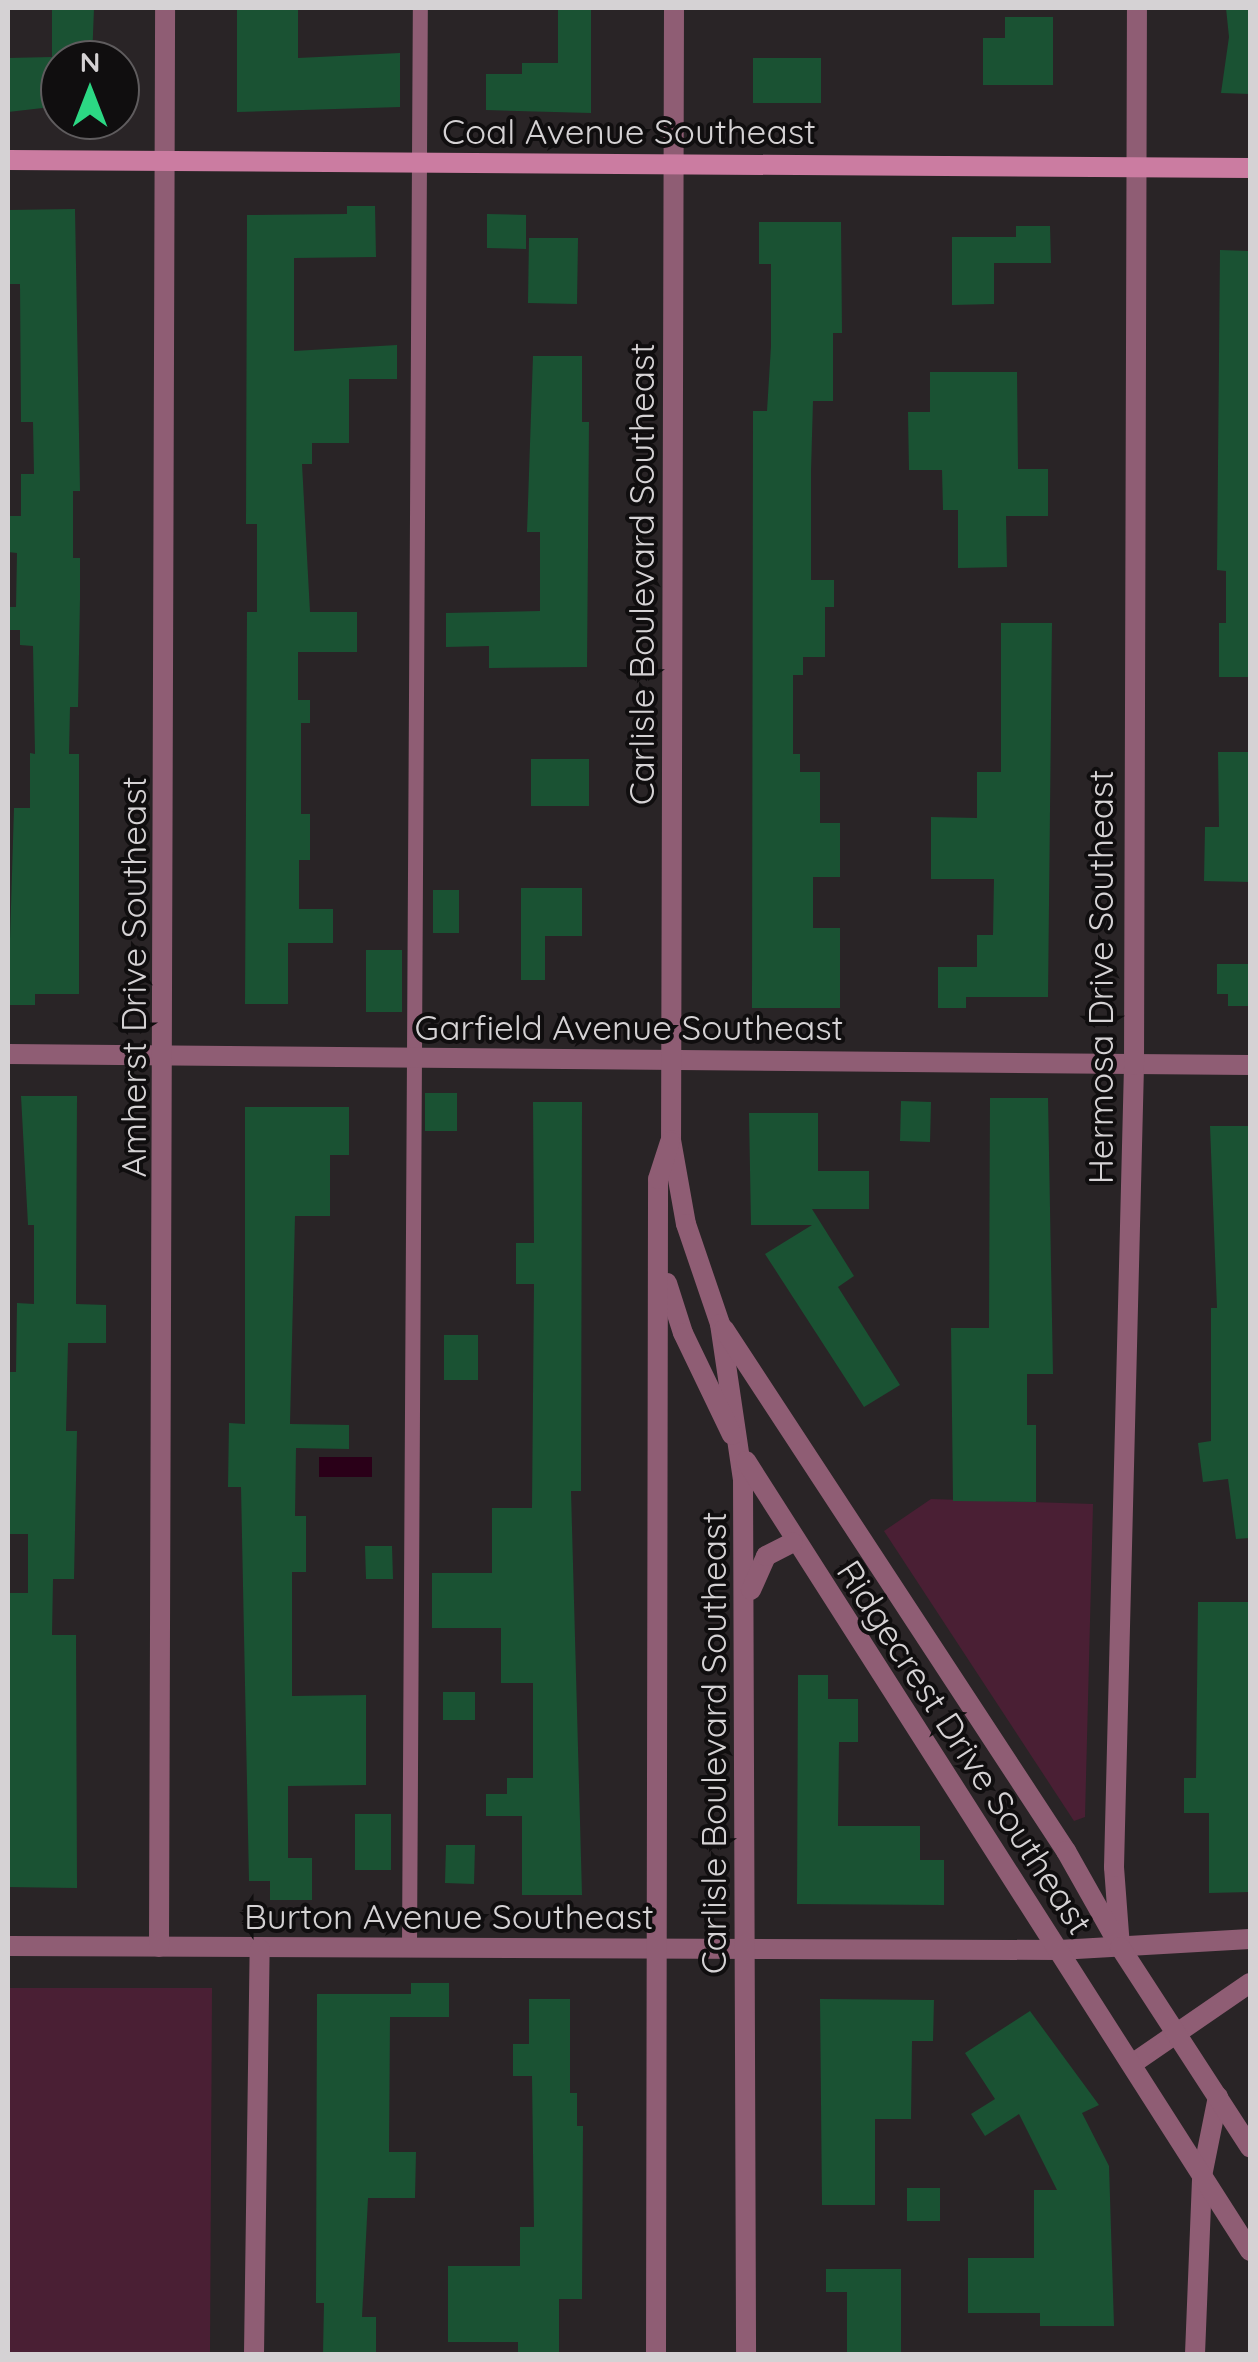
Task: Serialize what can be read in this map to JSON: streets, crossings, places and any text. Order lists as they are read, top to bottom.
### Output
{
  "streets": {
    "main road": ["Coal Avenue Southeast"],
    "street": [
      "Carlisle Boulevard Southeast",
      "Amherst Drive Southeast",
      "Hermosa Drive Southeast",
      "Garfield Avenue Southeast",
      "Ridgecrest Drive Southeast",
      "Burton Avenue Southeast"
    ]
  },
  "crossings": [
    ["Coal Avenue Southeast", "Carlisle Boulevard Southeast"],
    ["Coal Avenue Southeast", "Amherst Drive Southeast"],
    ["Coal Avenue Southeast", "Hermosa Drive Southeast"],
    ["Carlisle Boulevard Southeast", "Garfield Avenue Southeast"],
    ["Carlisle Boulevard Southeast", "Ridgecrest Drive Southeast"],
    ["Carlisle Boulevard Southeast", "Burton Avenue Southeast"],
    ["Amherst Drive Southeast", "Garfield Avenue Southeast"],
    ["Amherst Drive Southeast", "Burton Avenue Southeast"],
    ["Hermosa Drive Southeast", "Garfield Avenue Southeast"],
    ["Hermosa Drive Southeast", "Ridgecrest Drive Southeast"],
    ["Hermosa Drive Southeast", "Burton Avenue Southeast"],
    ["Ridgecrest Drive Southeast", "Burton Avenue Southeast"]
  ],
  "north": "top"
}
